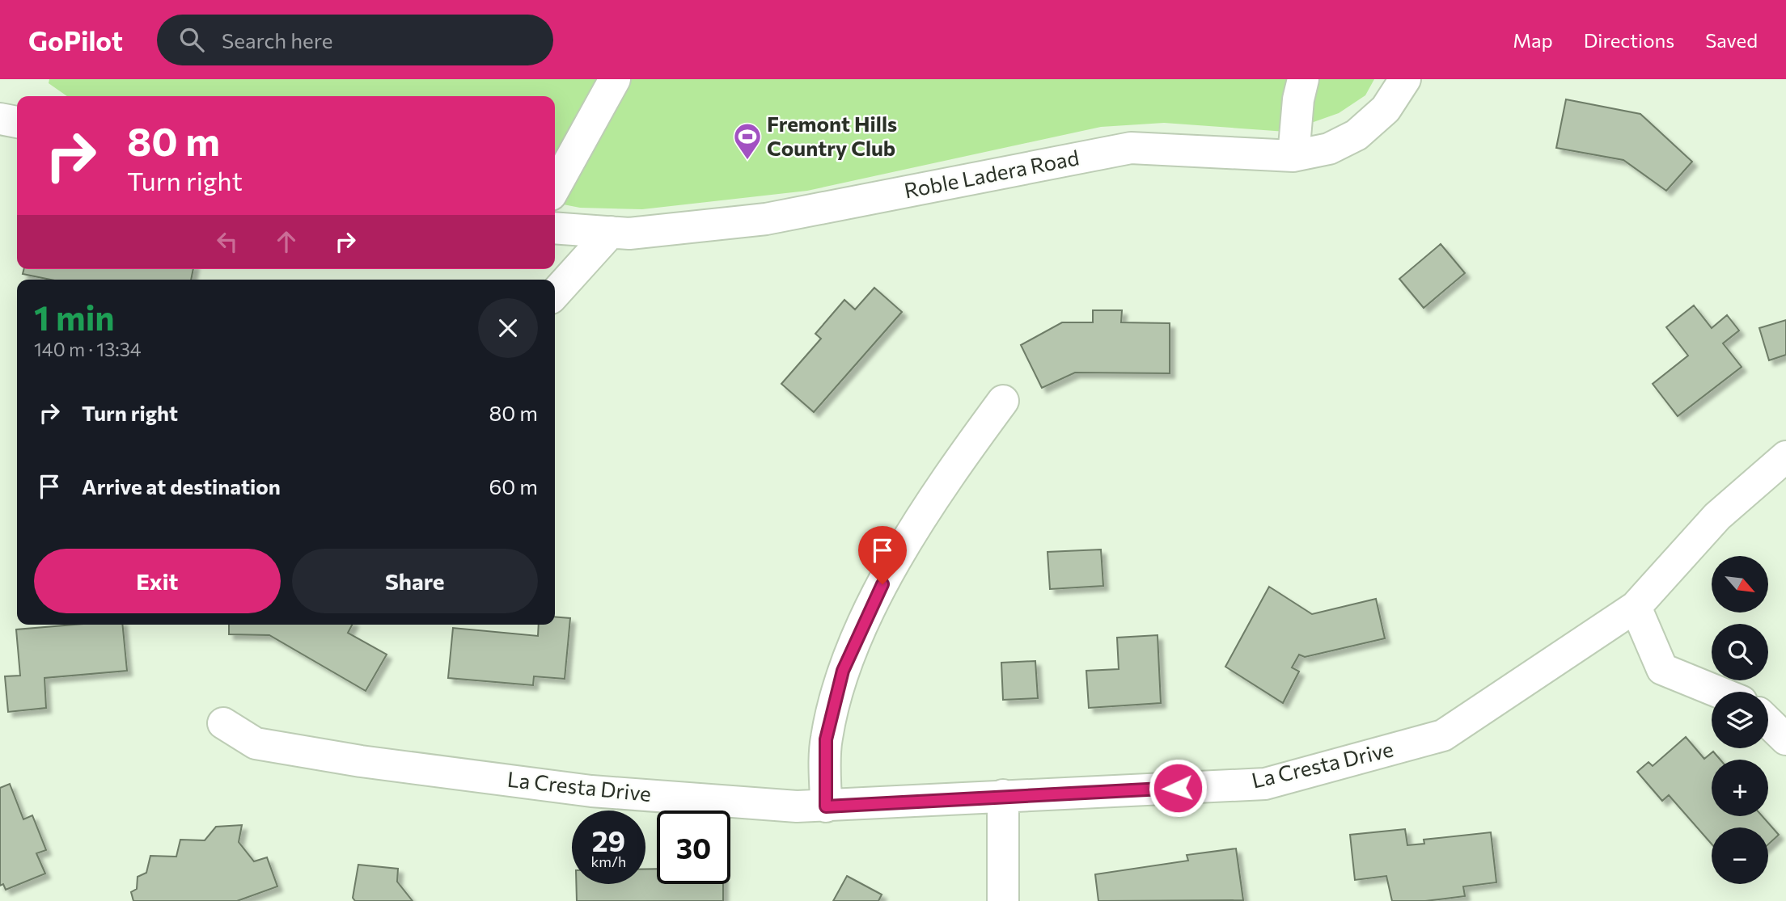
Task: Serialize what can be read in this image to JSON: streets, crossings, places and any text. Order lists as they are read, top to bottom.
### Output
{
  "streets": {
    "street": ["Roble Ladera Road", "La Cresta Drive"]
  },
  "places": {
    "sports": ["Fremont Hills Country Club"]
  },
  "north": "bottom right",
  "page": {
    "header": "GoPilot",
    "search": "Search here",
    "nav": ["Map", "Directions", "Saved"],
    "turn": ["80 m", "Turn right"],
    "heading": ["1 min", "140 m · 13:34"],
    "list": [
      {
        "name": "Turn right",
        "value": "80 m"
      },
      {
        "name": "Arrive at destination",
        "value": "60 m"
      }
    ],
    "buttons": ["Exit", "Share"],
    "map_buttons": ["+", "−"],
    "speed": "29 km/h",
    "limit": "30"
  }
}
